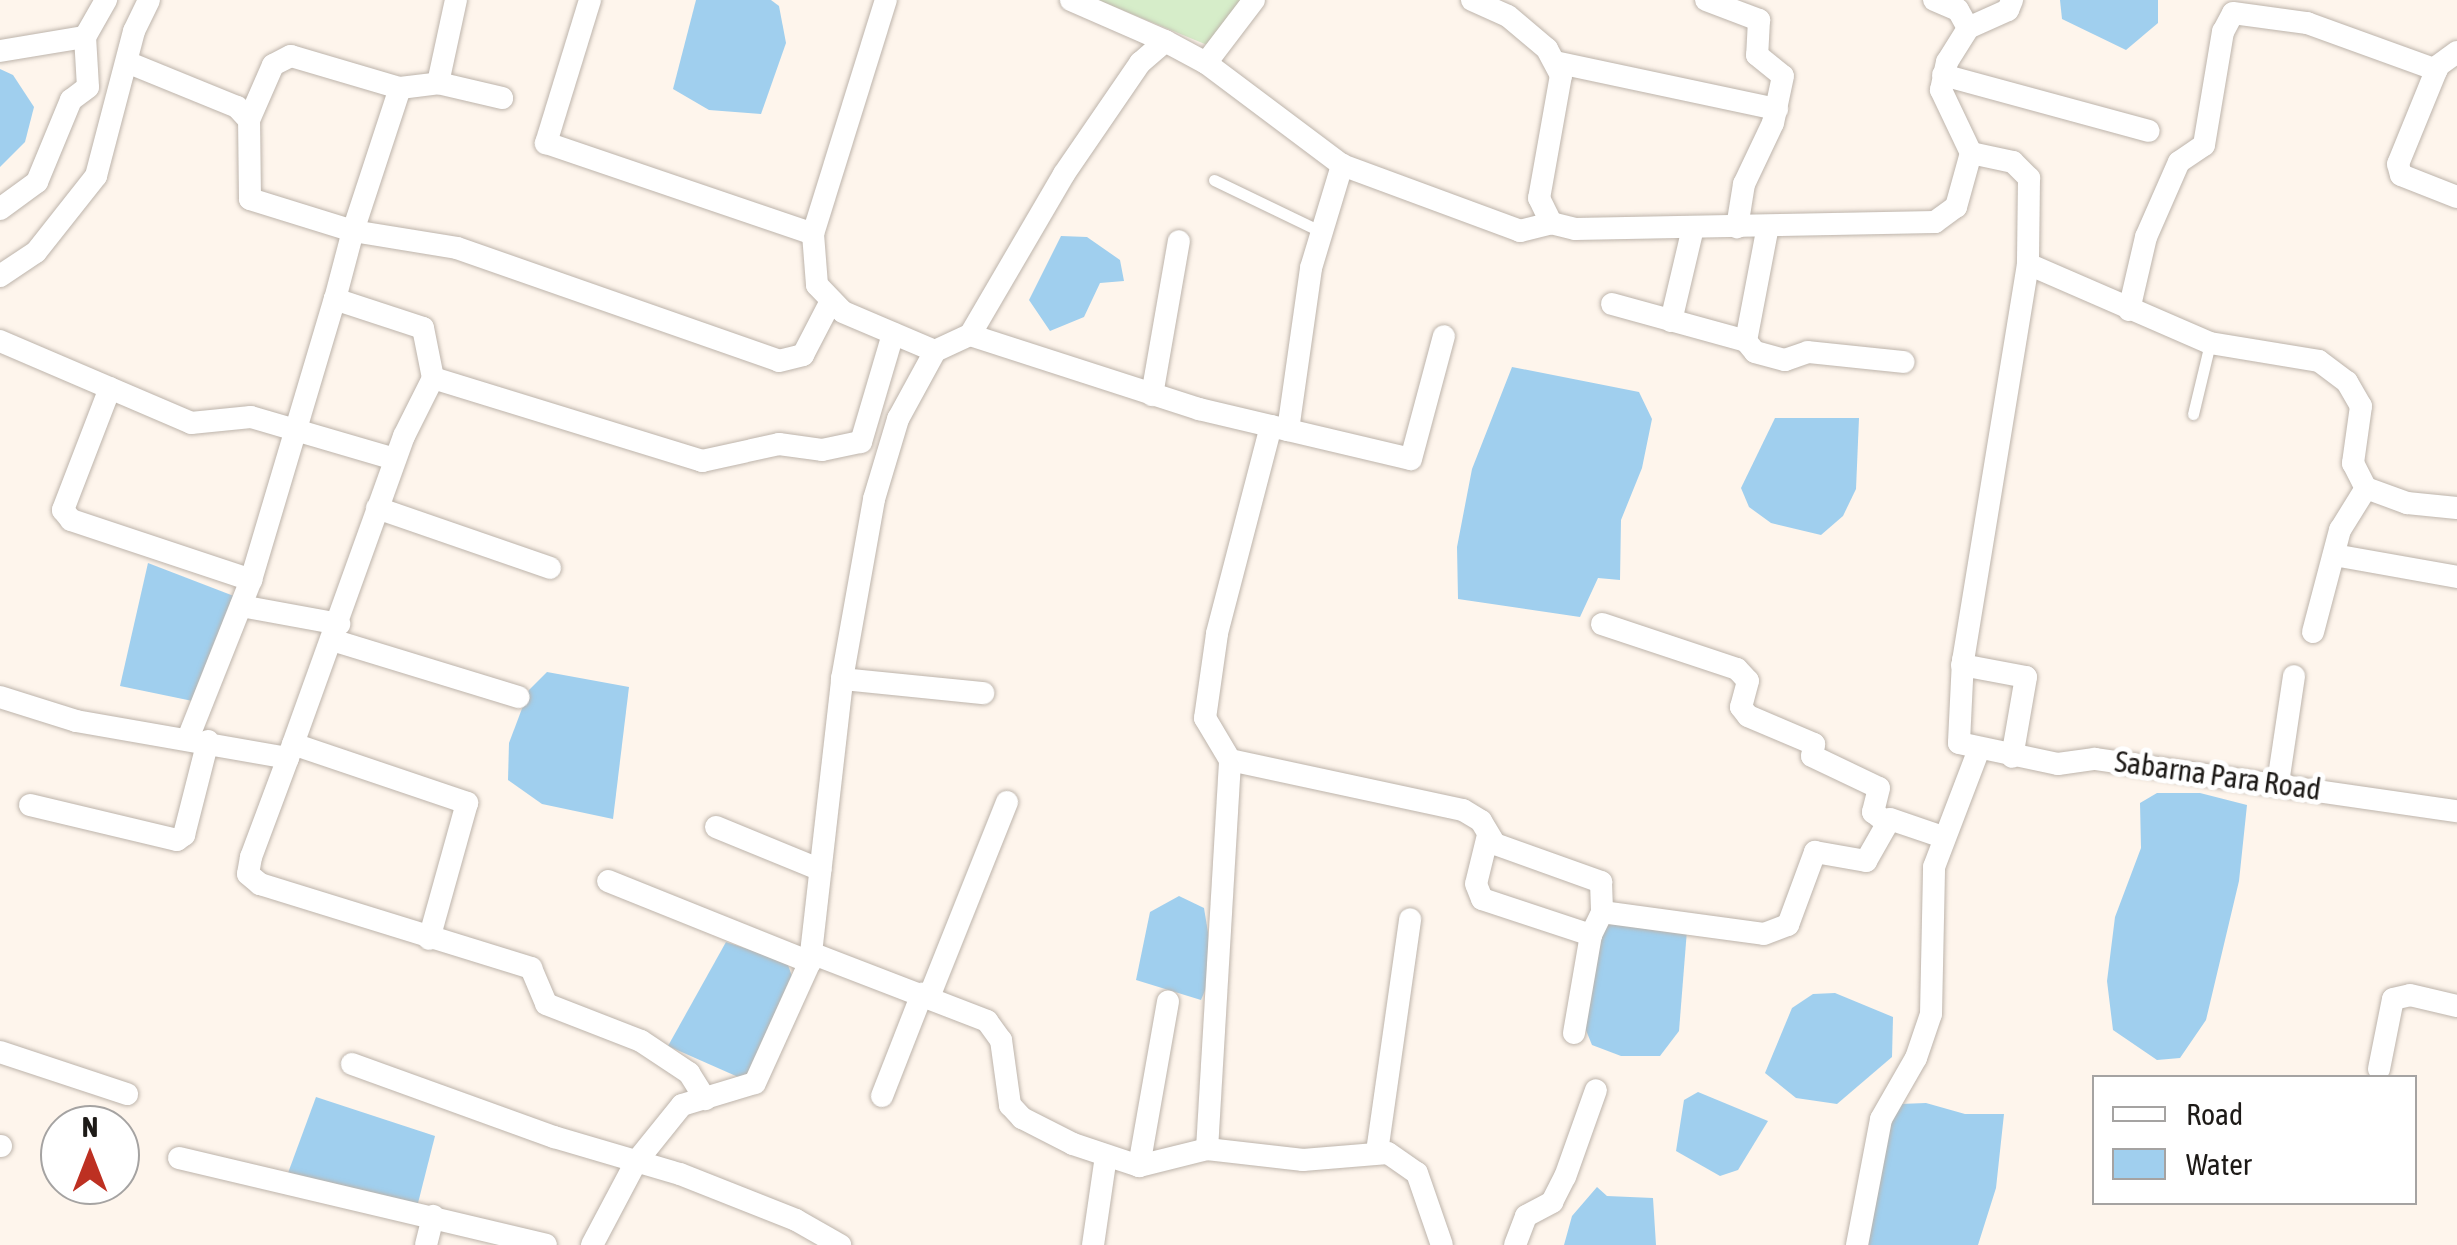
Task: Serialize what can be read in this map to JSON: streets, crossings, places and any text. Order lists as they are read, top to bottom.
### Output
{
  "streets": {
    "street": ["Sabarna Para Road"]
  },
  "legend": ["Road", "Water"],
  "north": "top"
}
